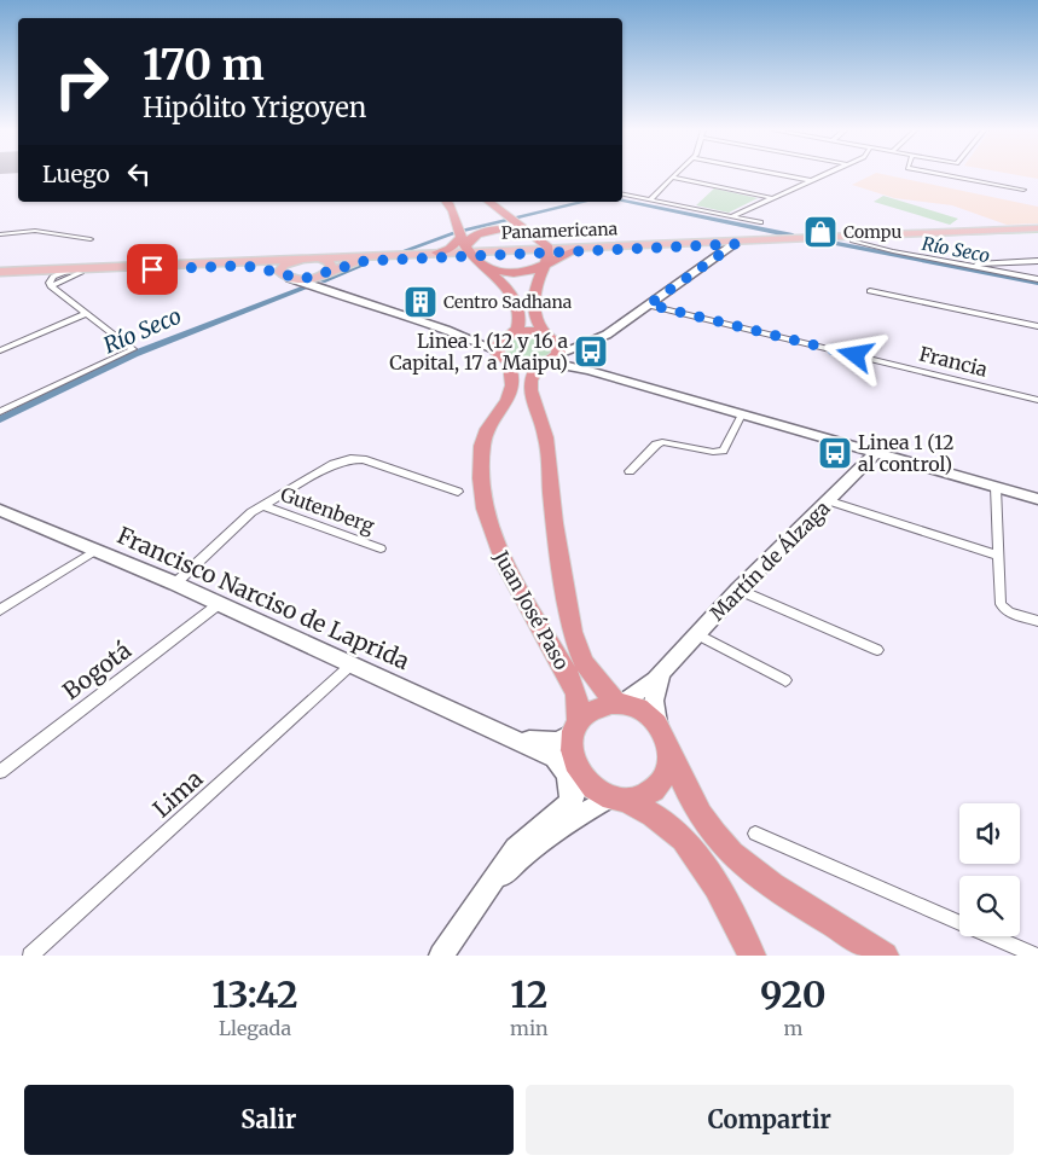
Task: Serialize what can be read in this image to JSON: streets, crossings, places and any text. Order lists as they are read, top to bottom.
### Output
{
  "streets": {
    "highway": ["Juan José Paso"],
    "main road": ["Panamericana"],
    "street": [
      "Francia",
      "Gutenberg",
      "Martín de Álzaga",
      "Francisco Narciso de Laprida",
      "Bogotá",
      "Lima"
    ]
  },
  "crossings": [
    ["Gutenberg", "Francisco Narciso de Laprida"],
    ["Martín de Álzaga", "Francisco Narciso de Laprida"],
    ["Martín de Álzaga", "Juan José Paso"],
    ["Francisco Narciso de Laprida", "Juan José Paso"],
    ["Francisco Narciso de Laprida", "Bogotá"],
    ["Francisco Narciso de Laprida", "Lima"]
  ],
  "water": ["Río Seco"],
  "places": {
    "shop": ["Compu"],
    "building": ["Centro Sadhana"],
    "bus stop": ["Linea 1 (12 y 16 a Capital, 17 a Maipu)", "Linea 1 (12 al control)"]
  },
  "page": {
    "turn": ["170 m", "Hipólito Yrigoyen"],
    "then": "Luego",
    "eta": [
      "13:42",
      "Llegada",
      "12",
      "min",
      "920",
      "m"
    ],
    "buttons": ["Salir", "Compartir"]
  }
}
